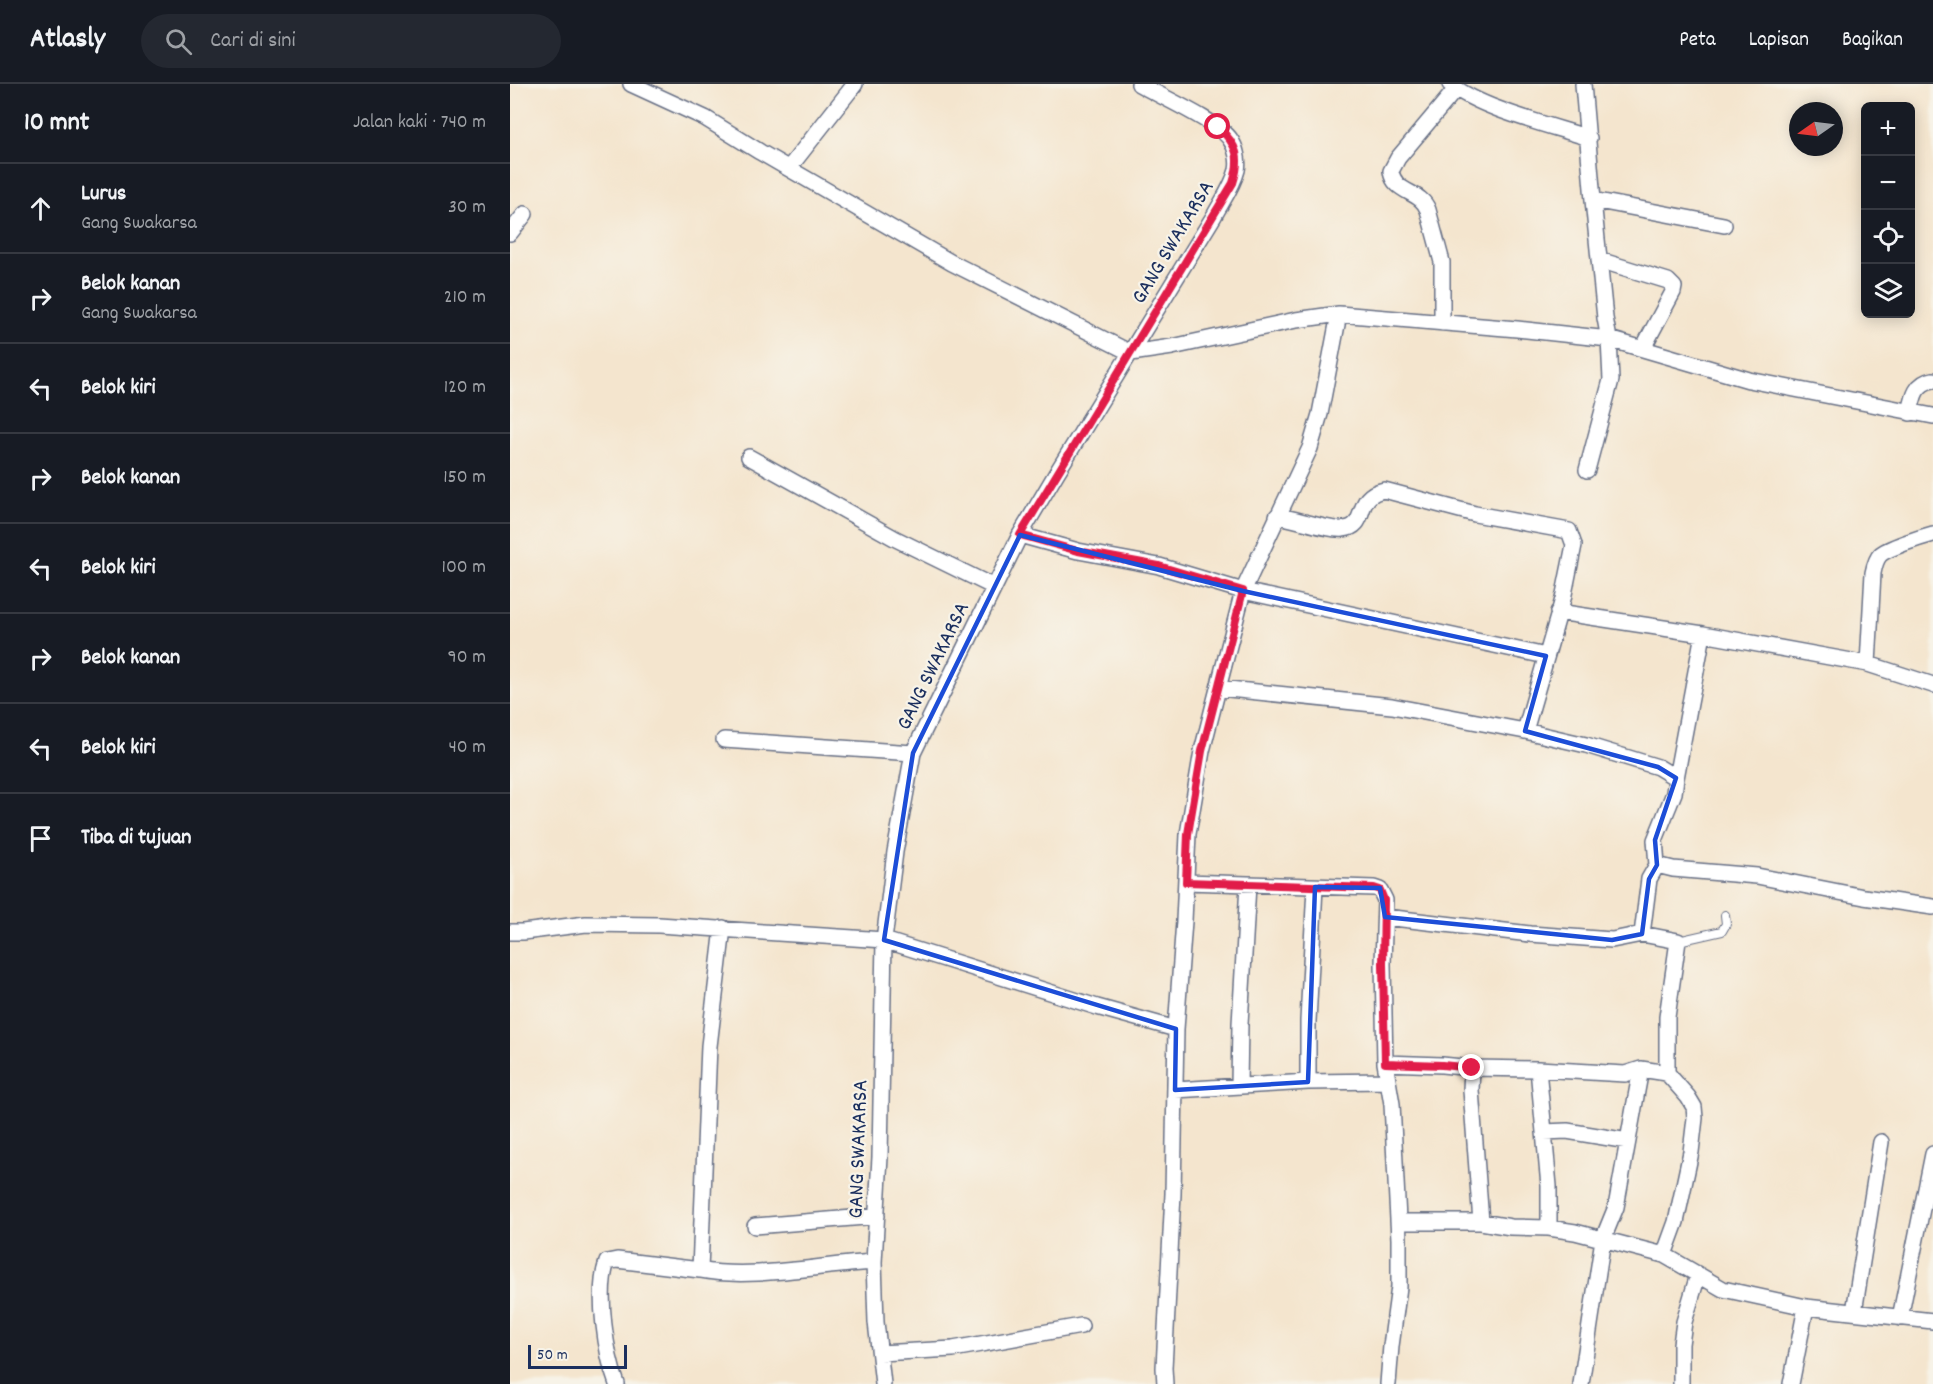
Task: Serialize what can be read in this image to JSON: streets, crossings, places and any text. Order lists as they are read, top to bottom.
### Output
{
  "streets": {
    "street": ["GANG SWAKARSA"]
  },
  "scale_bar": "50 m",
  "north": "left",
  "page": {
    "header": "Atlasly",
    "search": "Cari di sini",
    "nav": ["Peta", "Lapisan", "Bagikan"],
    "heading": ["10 mnt", "Jalan kaki · 740 m"],
    "map_buttons": ["+", "−"],
    "list": [
      ["Lurus", "Gang Swakarsa", "30 m"],
      ["Belok kanan", "Gang Swakarsa", "210 m"],
      ["Belok kiri", "120 m"],
      ["Belok kanan", "150 m"],
      ["Belok kiri", "100 m"],
      ["Belok kanan", "90 m"],
      ["Belok kiri", "40 m"],
      "Tiba di tujuan"
    ],
    "scale": "50 m"
  }
}
